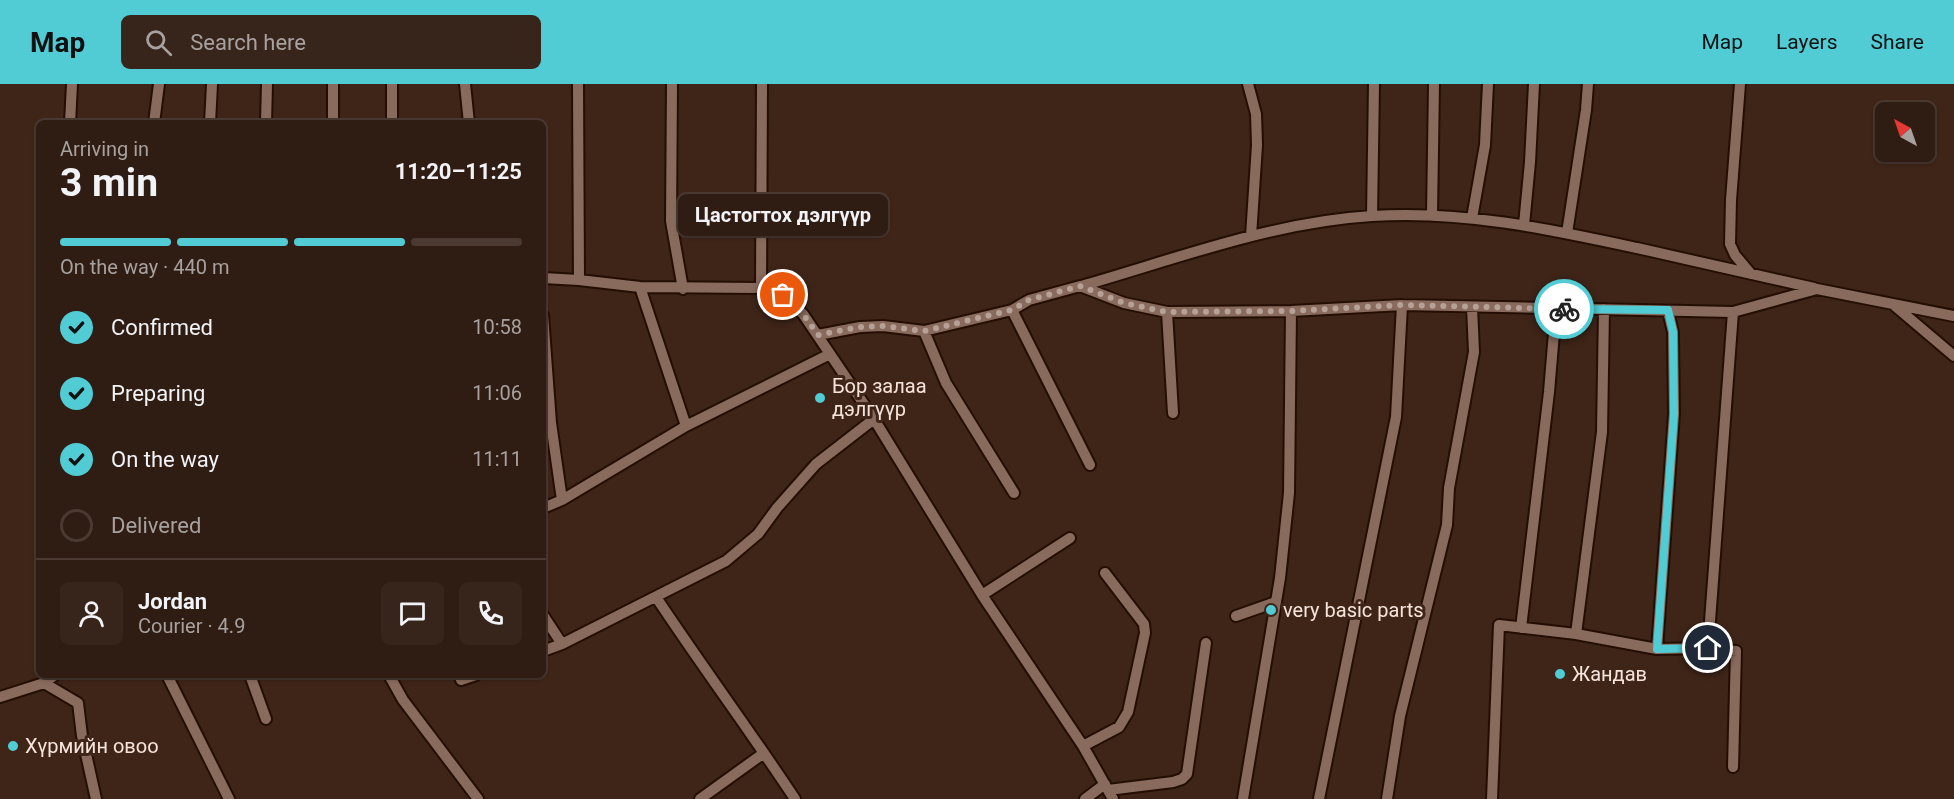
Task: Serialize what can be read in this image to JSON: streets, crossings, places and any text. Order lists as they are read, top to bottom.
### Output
{
  "places": [
    "Цастогтох дэлгүүр",
    "Бор залаа дэлгүүр",
    "very basic parts",
    "Жандав",
    "Хүрмийн овоо"
  ],
  "north": "top left",
  "page": {
    "header": "Map",
    "search": "Search here",
    "nav": ["Map", "Layers", "Share"],
    "heading": ["3 min", "Arriving in", "11:20–11:25"],
    "panel": ["Jordan", "Courier · 4.9"],
    "bubble": "Цастогтох дэлгүүр",
    "bar": "On the way · 440 m",
    "list": [
      ["Confirmed", "10:58"],
      ["Preparing", "11:06"],
      ["On the way", "11:11"],
      "Delivered"
    ]
  }
}
